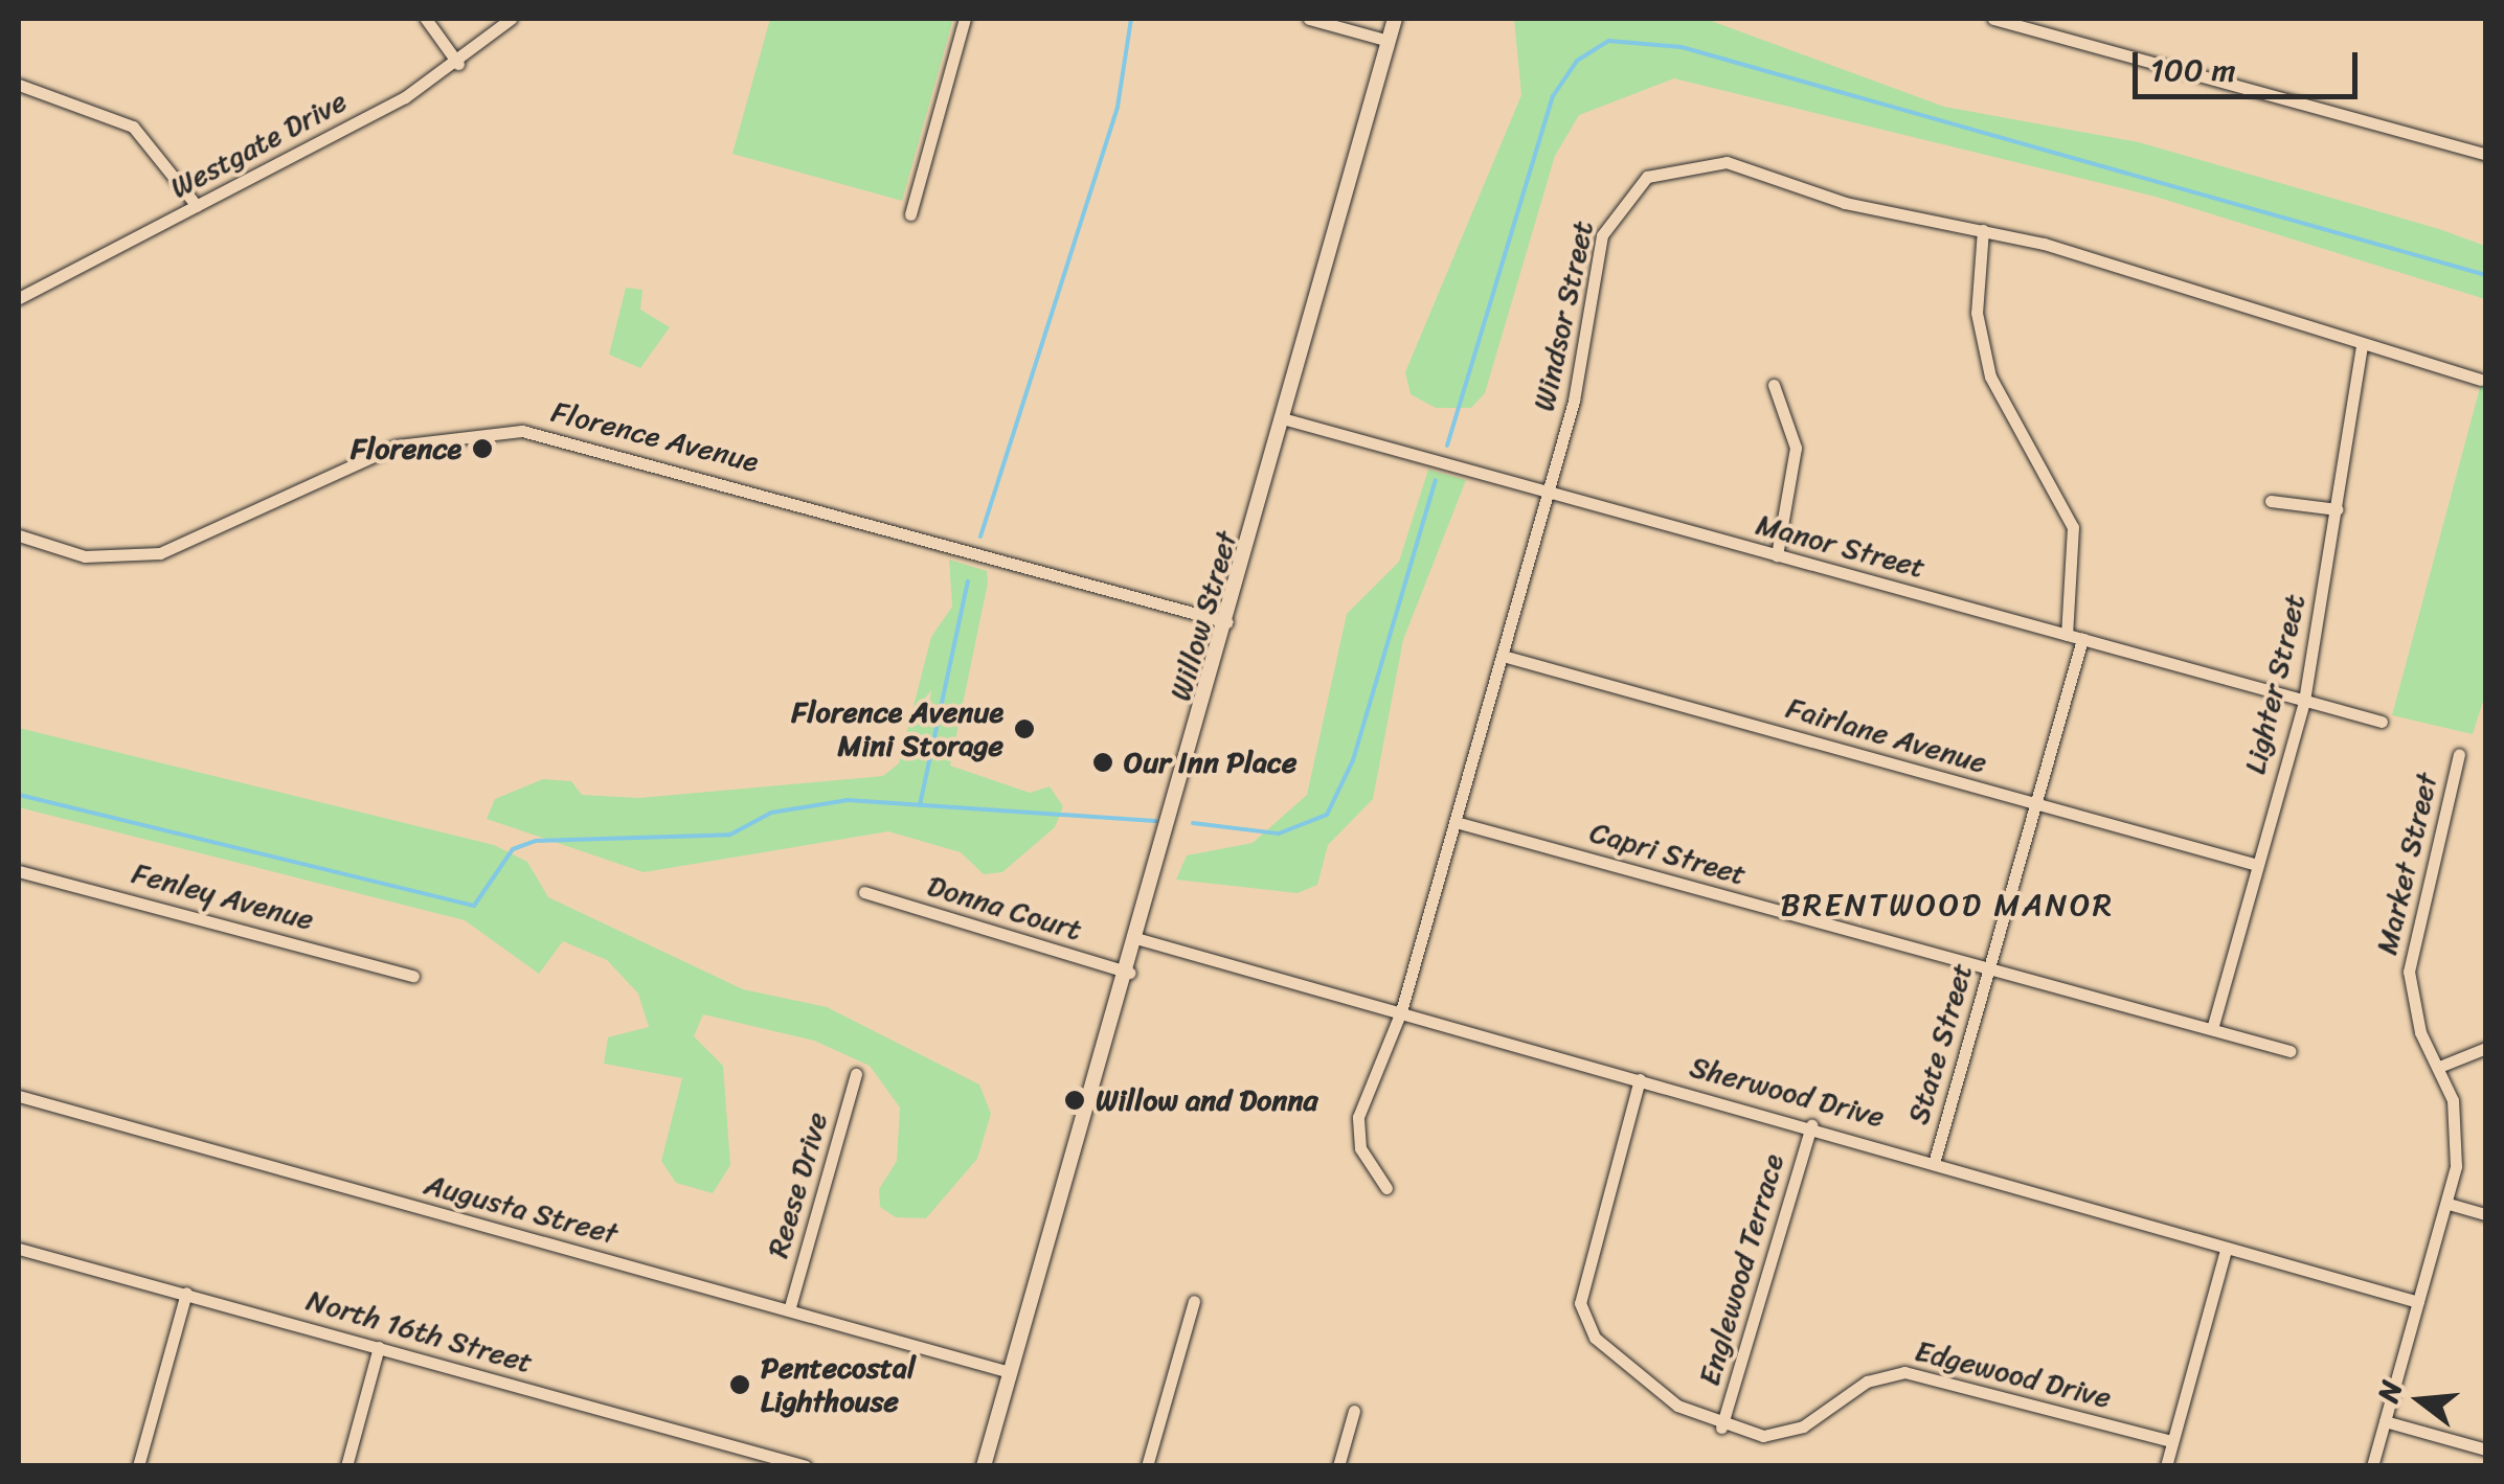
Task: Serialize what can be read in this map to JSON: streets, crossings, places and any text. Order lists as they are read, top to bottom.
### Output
{
  "streets": {
    "street": [
      "Westgate Drive",
      "Windsor Street",
      "Florence Avenue",
      "Manor Street",
      "Willow Street",
      "Lighter Street",
      "Fairlane Avenue",
      "Capri Street",
      "Market Street",
      "Fenley Avenue",
      "Donna Court",
      "State Street",
      "Sherwood Drive",
      "Reese Drive",
      "Augusta Street",
      "Englewood Terrace",
      "North 16th Street",
      "Edgewood Drive"
    ]
  },
  "crossings": [
    ["Windsor Street", "Manor Street"],
    ["Windsor Street", "Lighter Street"],
    ["Windsor Street", "Fairlane Avenue"],
    ["Windsor Street", "Capri Street"],
    ["Windsor Street", "Sherwood Drive"],
    ["Florence Avenue", "Willow Street"],
    ["Manor Street", "Willow Street"],
    ["Manor Street", "Lighter Street"],
    ["Manor Street", "State Street"],
    ["Willow Street", "Donna Court"],
    ["Willow Street", "Sherwood Drive"],
    ["Willow Street", "Augusta Street"],
    ["Lighter Street", "Fairlane Avenue"],
    ["Lighter Street", "Capri Street"],
    ["Fairlane Avenue", "State Street"],
    ["Capri Street", "State Street"],
    ["Market Street", "Sherwood Drive"],
    ["State Street", "Sherwood Drive"],
    ["Sherwood Drive", "Englewood Terrace"],
    ["Sherwood Drive", "Edgewood Drive"],
    ["Reese Drive", "Augusta Street"],
    ["Englewood Terrace", "Edgewood Drive"]
  ],
  "districts": ["BRENTWOOD MANOR"],
  "places": [
    "Florence",
    "Florence Avenue Mini Storage",
    "Our Inn Place",
    "Willow and Donna",
    "Pentecostal Lighthouse"
  ],
  "scale_bar": "100 m",
  "north": "left"
}
